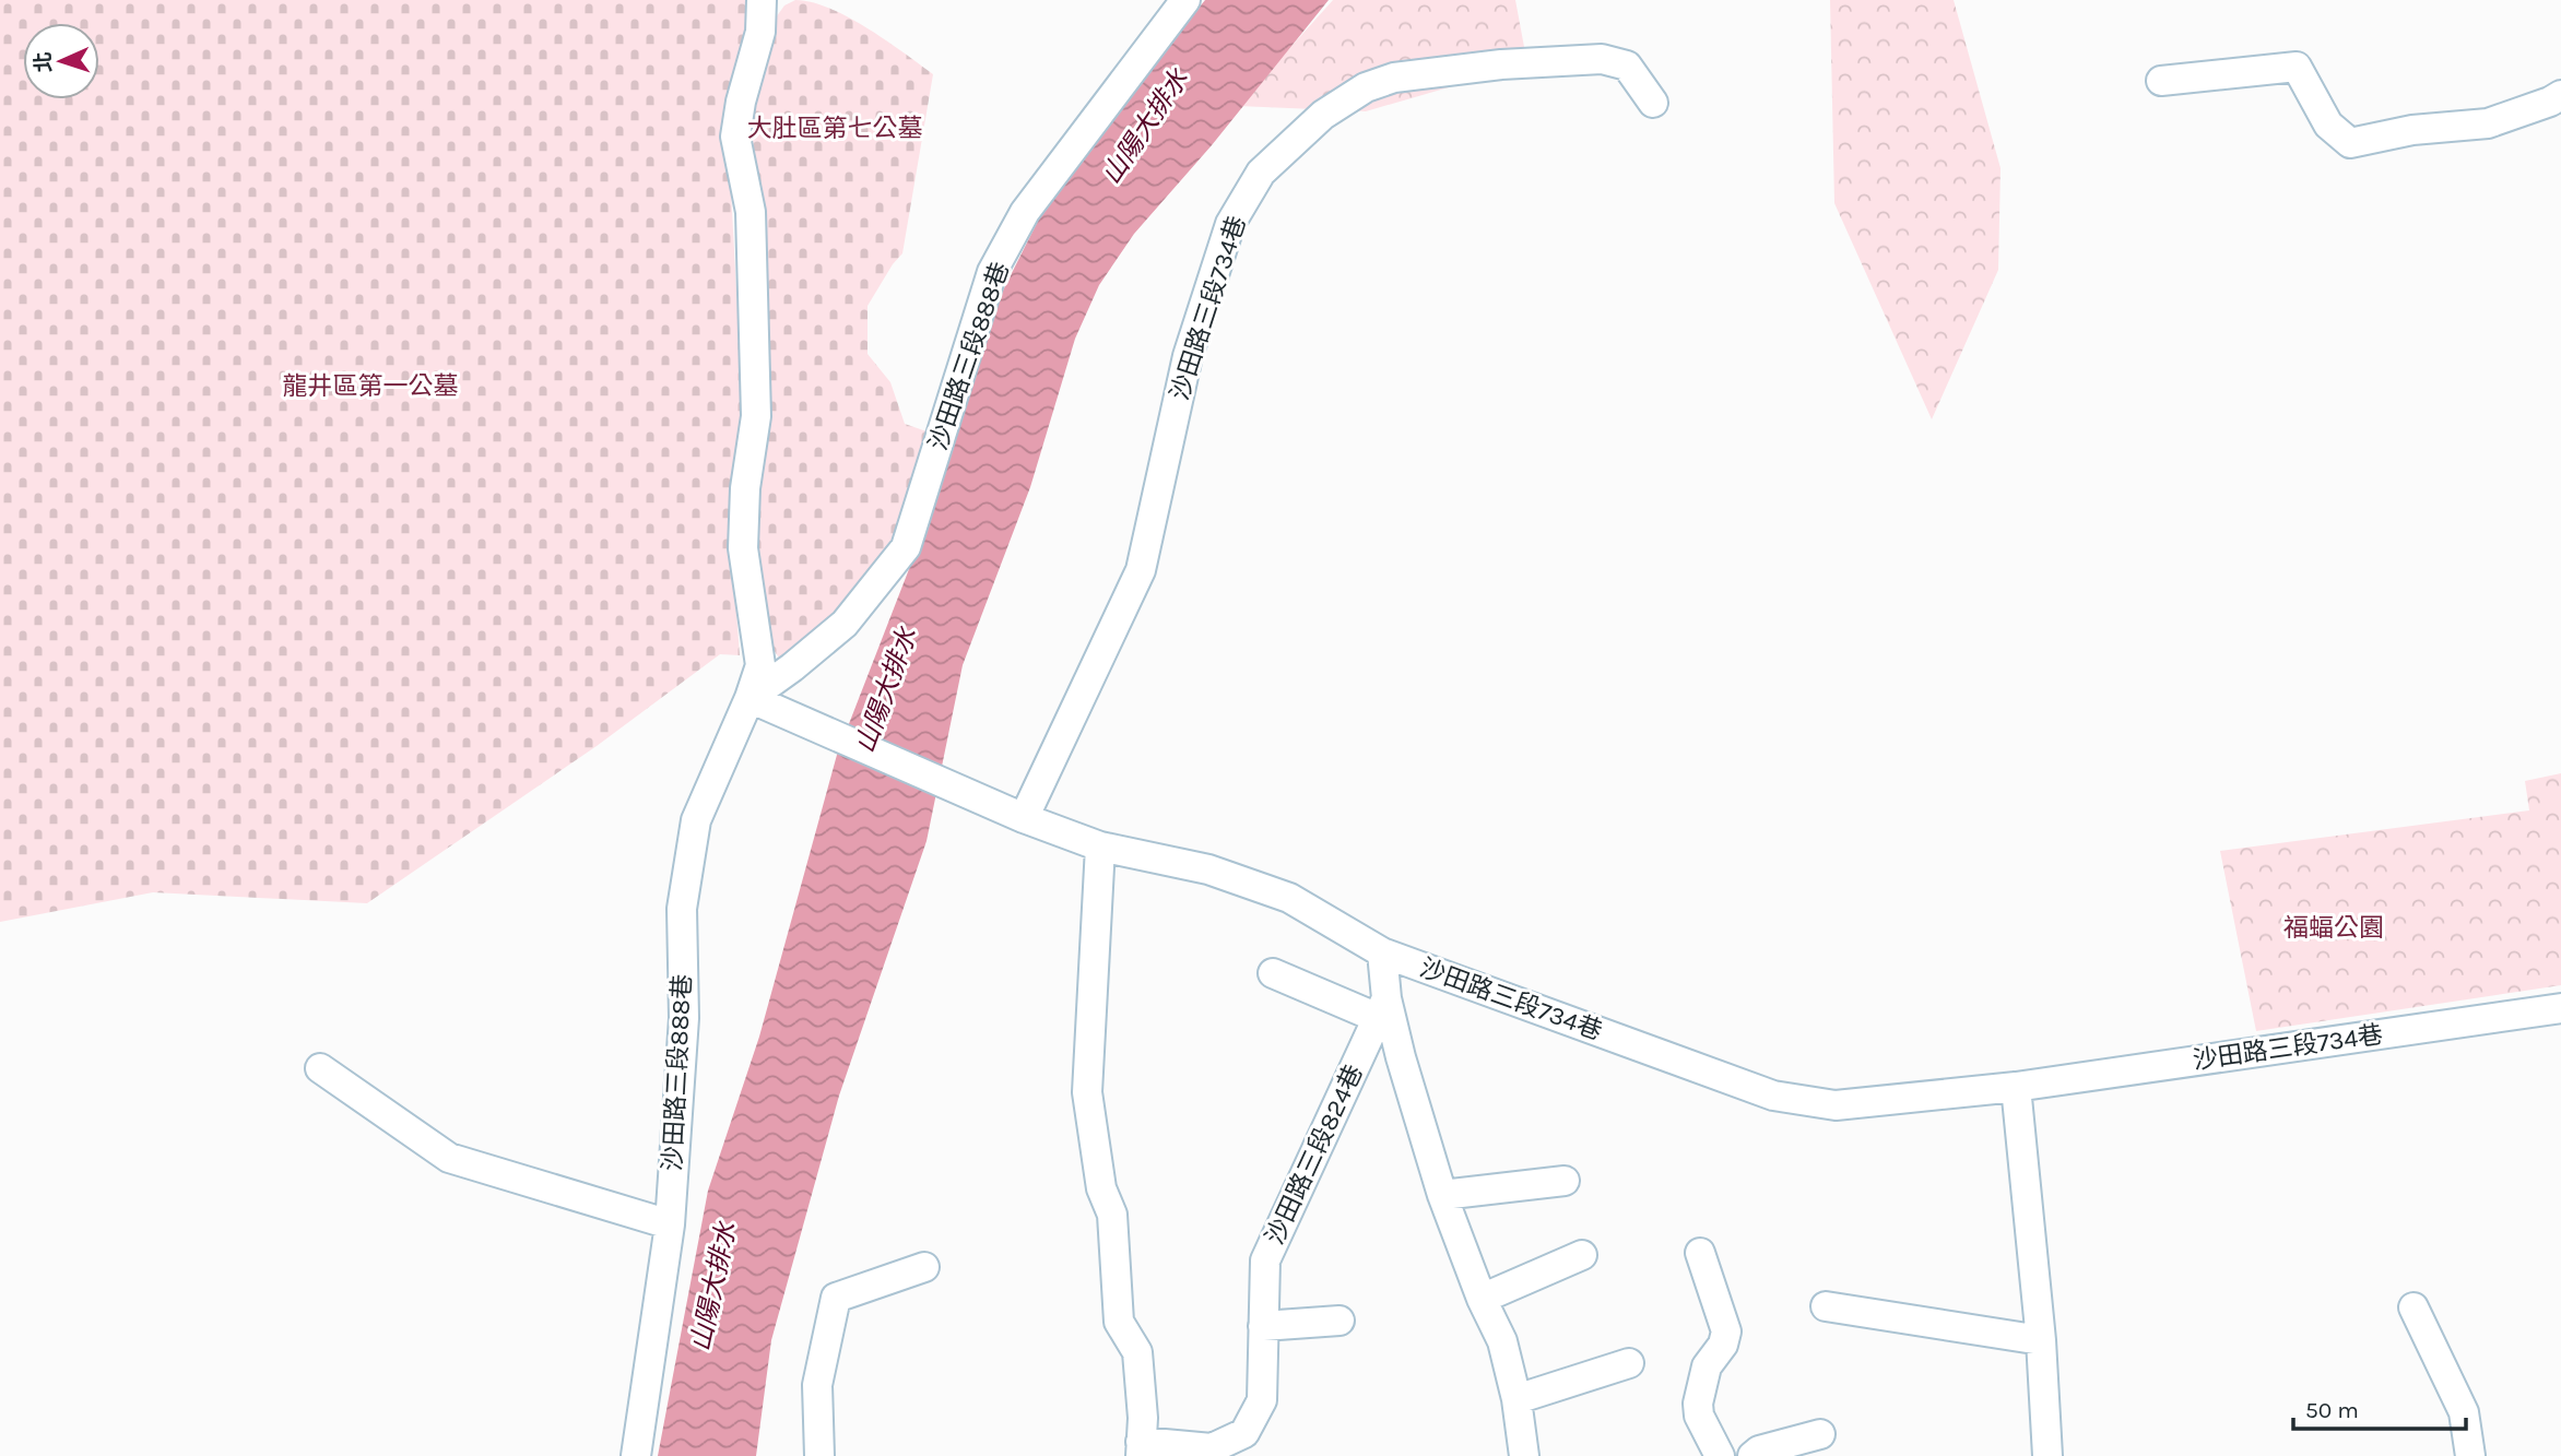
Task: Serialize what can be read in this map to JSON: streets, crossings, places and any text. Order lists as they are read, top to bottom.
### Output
{
  "streets": {
    "street": ["沙田路三段734巷", "沙田路三段888巷", "沙田路三段824巷"]
  },
  "crossings": [
    ["沙田路三段734巷", "沙田路三段888巷"],
    ["沙田路三段734巷", "沙田路三段824巷"]
  ],
  "water": ["山陽大排水"],
  "parks": ["大肚區第七公墓", "龍井區第一公墓", "福蝠公園"],
  "scale_bar": "50 m",
  "north": "left"
}
